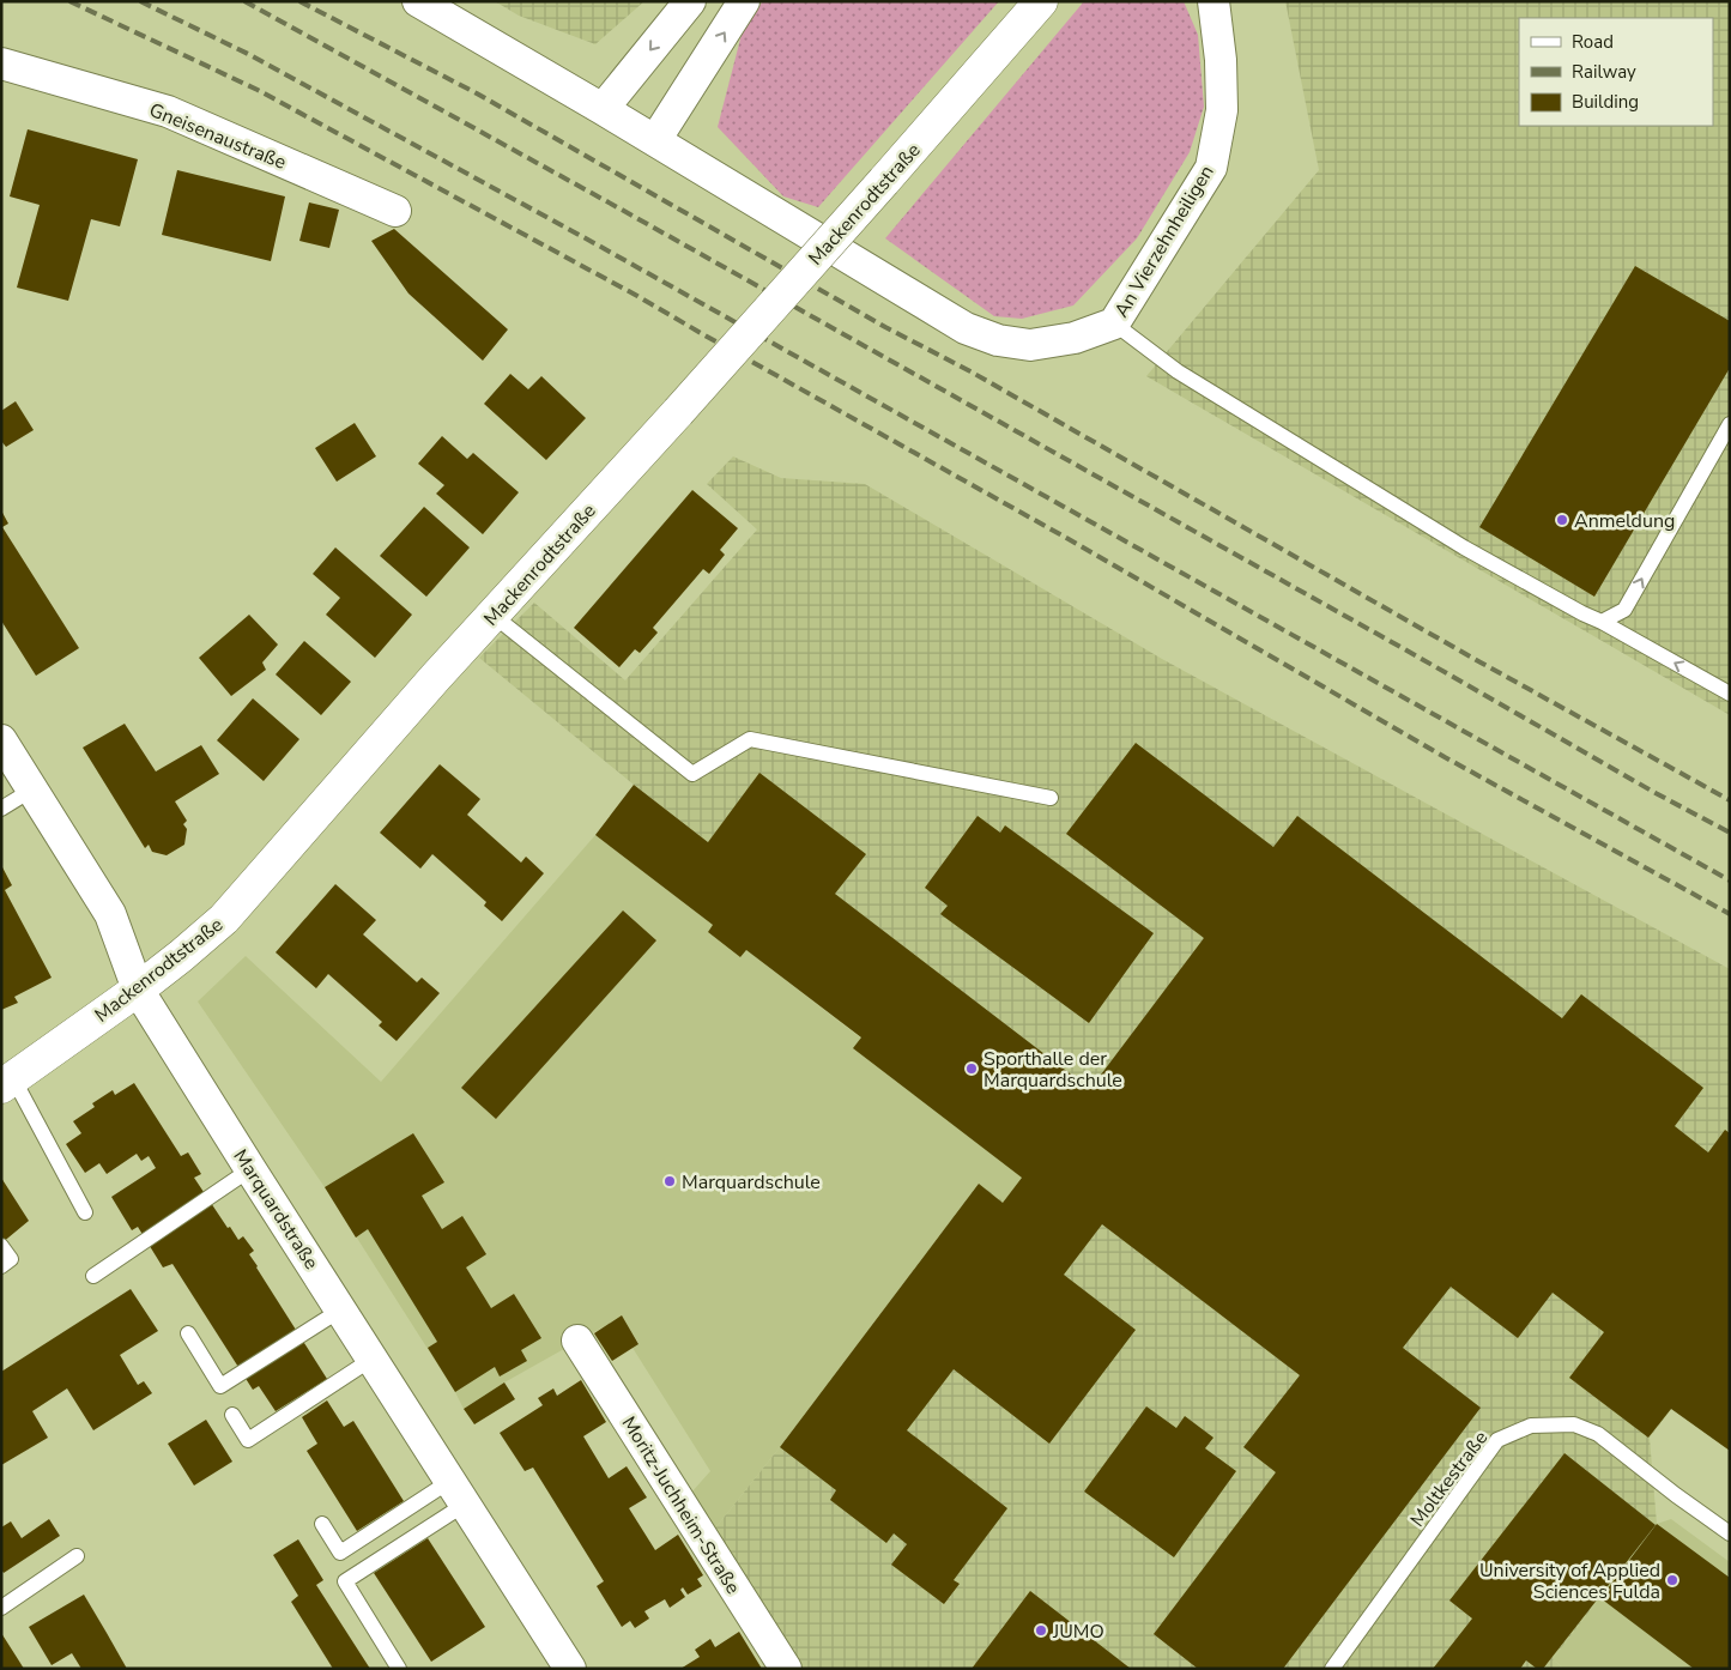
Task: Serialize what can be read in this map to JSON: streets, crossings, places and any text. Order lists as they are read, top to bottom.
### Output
{
  "streets": {
    "street": [
      "Gneisenaustraße",
      "Mackenrodtstraße",
      "An Vierzehnheiligen",
      "Marquardstraße",
      "Moritz-Juchheim-Straße"
    ],
    "lane": ["Moltkestraße"]
  },
  "crossings": [
    ["Mackenrodtstraße", "Marquardstraße"]
  ],
  "places": [
    "Anmeldung",
    "Sporthalle der Marquardschule",
    "Marquardschule",
    "University of Applied Sciences Fulda",
    "JUMO"
  ],
  "legend": ["Road", "Railway", "Building"]
}
